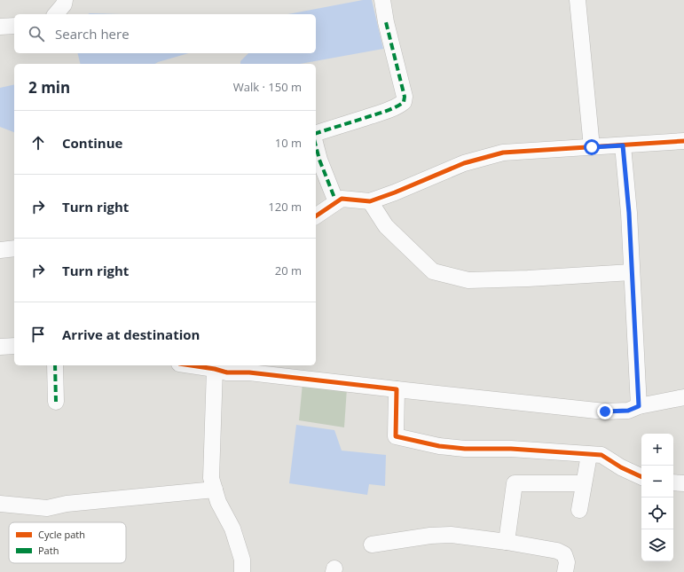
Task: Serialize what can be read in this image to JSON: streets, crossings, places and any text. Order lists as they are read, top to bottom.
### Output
{
  "legend": ["Cycle path", "Path"],
  "page": {
    "search": "Search here",
    "heading": ["2 min", "Walk · 150 m"],
    "list": [
      ["Continue", "10 m"],
      ["Turn right", "120 m"],
      ["Turn right", "20 m"],
      "Arrive at destination"
    ],
    "map_buttons": ["+", "−"]
  }
}
